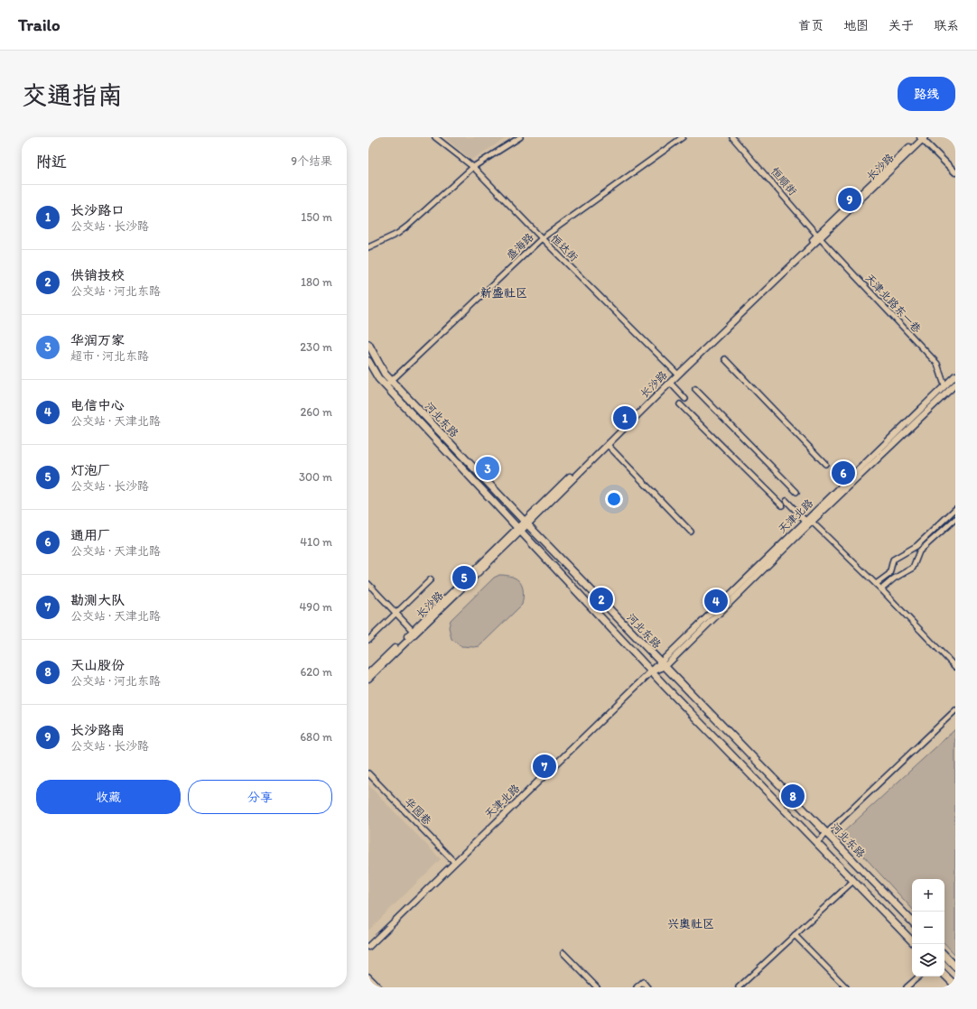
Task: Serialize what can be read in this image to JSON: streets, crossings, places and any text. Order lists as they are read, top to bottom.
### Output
{
  "streets": {
    "main road": ["河北东路"],
    "street": [
      "长沙路",
      "恒顺街",
      "盛海路",
      "恒达街",
      "天津北路东一巷",
      "天津北路",
      "华园巷"
    ]
  },
  "crossings": [
    ["长沙路", "恒顺街"],
    ["长沙路", "恒达街"],
    ["长沙路", "天津北路东一巷"],
    ["长沙路", "河北东路"],
    ["恒顺街", "天津北路东一巷"],
    ["盛海路", "恒达街"],
    ["盛海路", "河北东路"],
    ["天津北路东一巷", "天津北路"],
    ["河北东路", "天津北路"],
    ["天津北路", "华园巷"]
  ],
  "districts": ["新盛社区", "兴奥社区"],
  "page": {
    "header": "Trailo",
    "nav": [
      "首页",
      "地图",
      "关于",
      "联系"
    ],
    "buttons": [
      "路线",
      ["收藏", "分享"]
    ],
    "title": "交通指南",
    "heading": ["附近", "9个结果"],
    "list": [
      {
        "mark": "1",
        "name": "长沙路口",
        "note": "公交站 · 长沙路",
        "value": "150 m"
      },
      {
        "mark": "2",
        "name": "供销技校",
        "note": "公交站 · 河北东路",
        "value": "180 m"
      },
      {
        "mark": "3",
        "name": "华润万家",
        "note": "超市 · 河北东路",
        "value": "230 m"
      },
      {
        "mark": "4",
        "name": "电信中心",
        "note": "公交站 · 天津北路",
        "value": "260 m"
      },
      {
        "mark": "5",
        "name": "灯泡厂",
        "note": "公交站 · 长沙路",
        "value": "300 m"
      },
      {
        "mark": "6",
        "name": "通用厂",
        "note": "公交站 · 天津北路",
        "value": "410 m"
      },
      {
        "mark": "7",
        "name": "勘测大队",
        "note": "公交站 · 天津北路",
        "value": "490 m"
      },
      {
        "mark": "8",
        "name": "天山股份",
        "note": "公交站 · 河北东路",
        "value": "620 m"
      },
      {
        "mark": "9",
        "name": "长沙路南",
        "note": "公交站 · 长沙路",
        "value": "680 m"
      }
    ],
    "pins": [
      "9",
      "1",
      "3",
      "6",
      "5",
      "2",
      "4",
      "7",
      "8"
    ],
    "map_buttons": ["+", "−"]
  }
}
